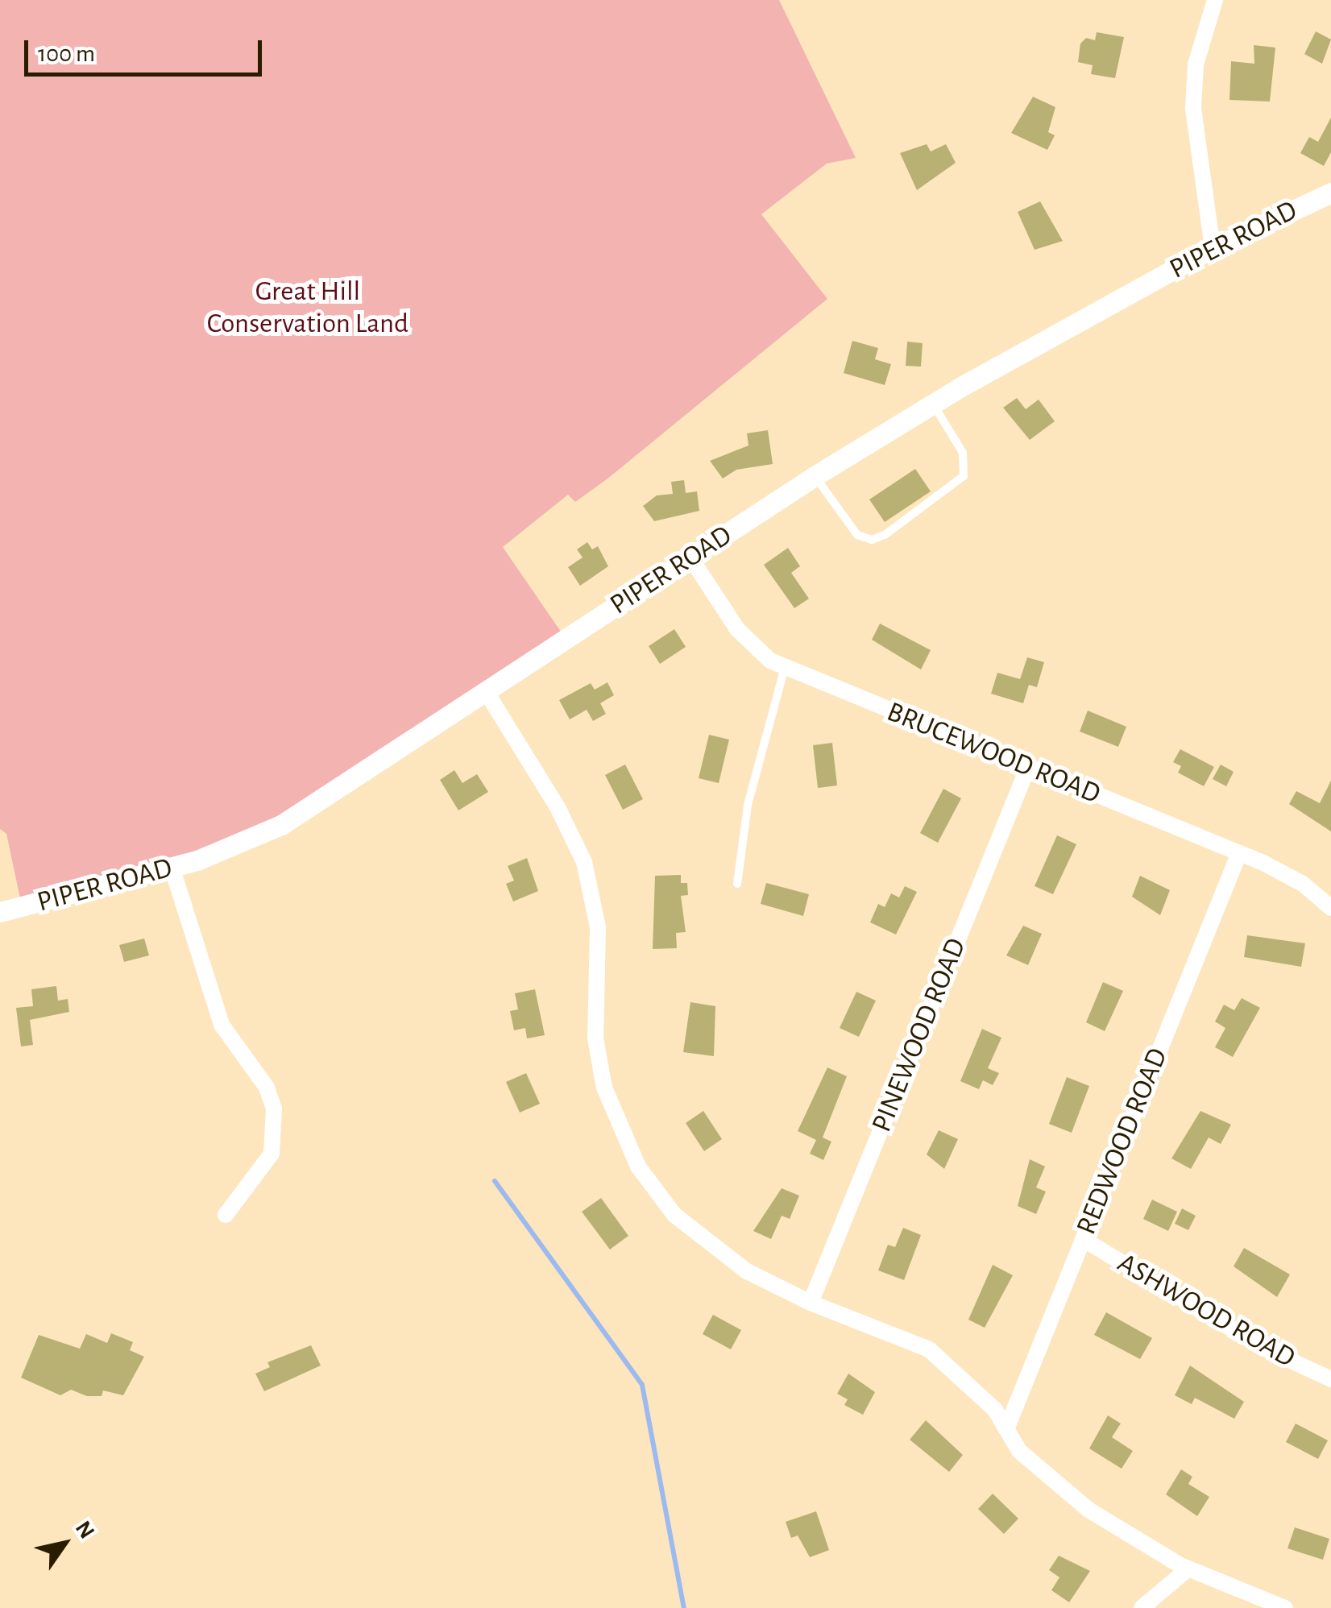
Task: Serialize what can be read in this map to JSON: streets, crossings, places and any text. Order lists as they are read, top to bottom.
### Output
{
  "streets": {
    "street": [
      "PIPER ROAD",
      "BRUCEWOOD ROAD",
      "PINEWOOD ROAD",
      "REDWOOD ROAD",
      "ASHWOOD ROAD"
    ]
  },
  "crossings": [
    ["PIPER ROAD", "BRUCEWOOD ROAD"],
    ["BRUCEWOOD ROAD", "PINEWOOD ROAD"],
    ["BRUCEWOOD ROAD", "REDWOOD ROAD"],
    ["REDWOOD ROAD", "ASHWOOD ROAD"]
  ],
  "parks": ["Great Hill Conservation Land"],
  "scale_bar": "100 m",
  "north": "top right"
}
